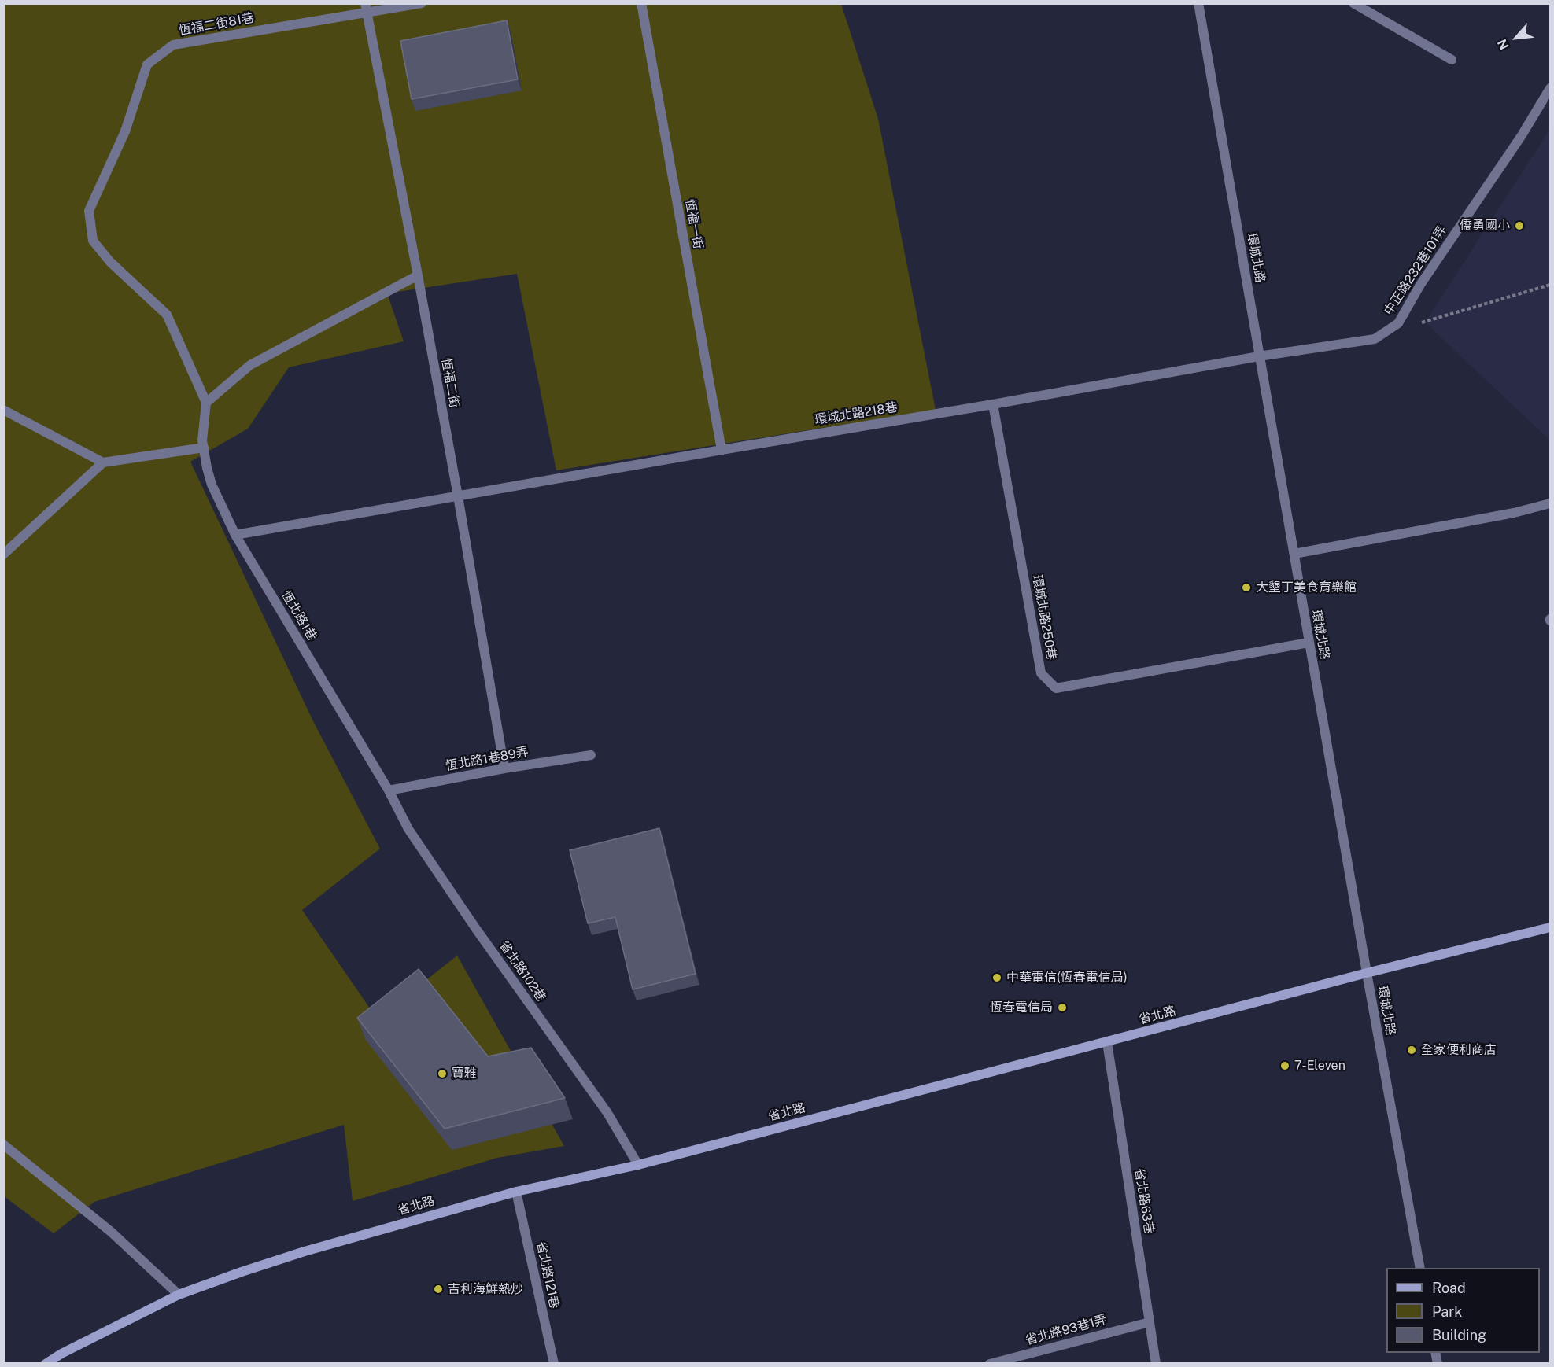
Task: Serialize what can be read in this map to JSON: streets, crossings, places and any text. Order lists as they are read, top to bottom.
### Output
{
  "streets": {
    "main road": ["省北路"],
    "street": [
      "恆福二街81巷",
      "恆福一街",
      "環城北路",
      "中正路232巷101弄",
      "恆福二街",
      "環城北路218巷",
      "恆北路1巷",
      "環城北路250巷",
      "恆北路1巷89弄",
      "省北路102巷",
      "省北路63巷",
      "省北路121巷",
      "省北路93巷1弄"
    ]
  },
  "crossings": [
    ["恆福二街81巷", "恆福二街"],
    ["恆福二街81巷", "恆北路1巷"],
    ["恆福一街", "環城北路218巷"],
    ["環城北路", "中正路232巷101弄"],
    ["環城北路", "環城北路218巷"],
    ["環城北路", "環城北路250巷"],
    ["環城北路", "省北路"],
    ["中正路232巷101弄", "環城北路218巷"],
    ["恆福二街", "環城北路218巷"],
    ["恆福二街", "恆北路1巷89弄"],
    ["環城北路218巷", "恆北路1巷"],
    ["環城北路218巷", "環城北路250巷"],
    ["恆北路1巷", "恆北路1巷89弄"],
    ["恆北路1巷", "省北路102巷"],
    ["恆北路1巷89弄", "省北路102巷"],
    ["省北路102巷", "省北路"],
    ["省北路", "省北路63巷"],
    ["省北路", "省北路121巷"],
    ["省北路63巷", "省北路93巷1弄"]
  ],
  "places": [
    "僑勇國小",
    "大墾丁美食育樂館",
    "中華電信(恆春電信局)",
    "恆春電信局",
    "全家便利商店",
    "7-Eleven",
    "寶雅",
    "吉利海鮮熱炒"
  ],
  "legend": ["Road", "Park", "Building"],
  "north": "bottom left"
}
